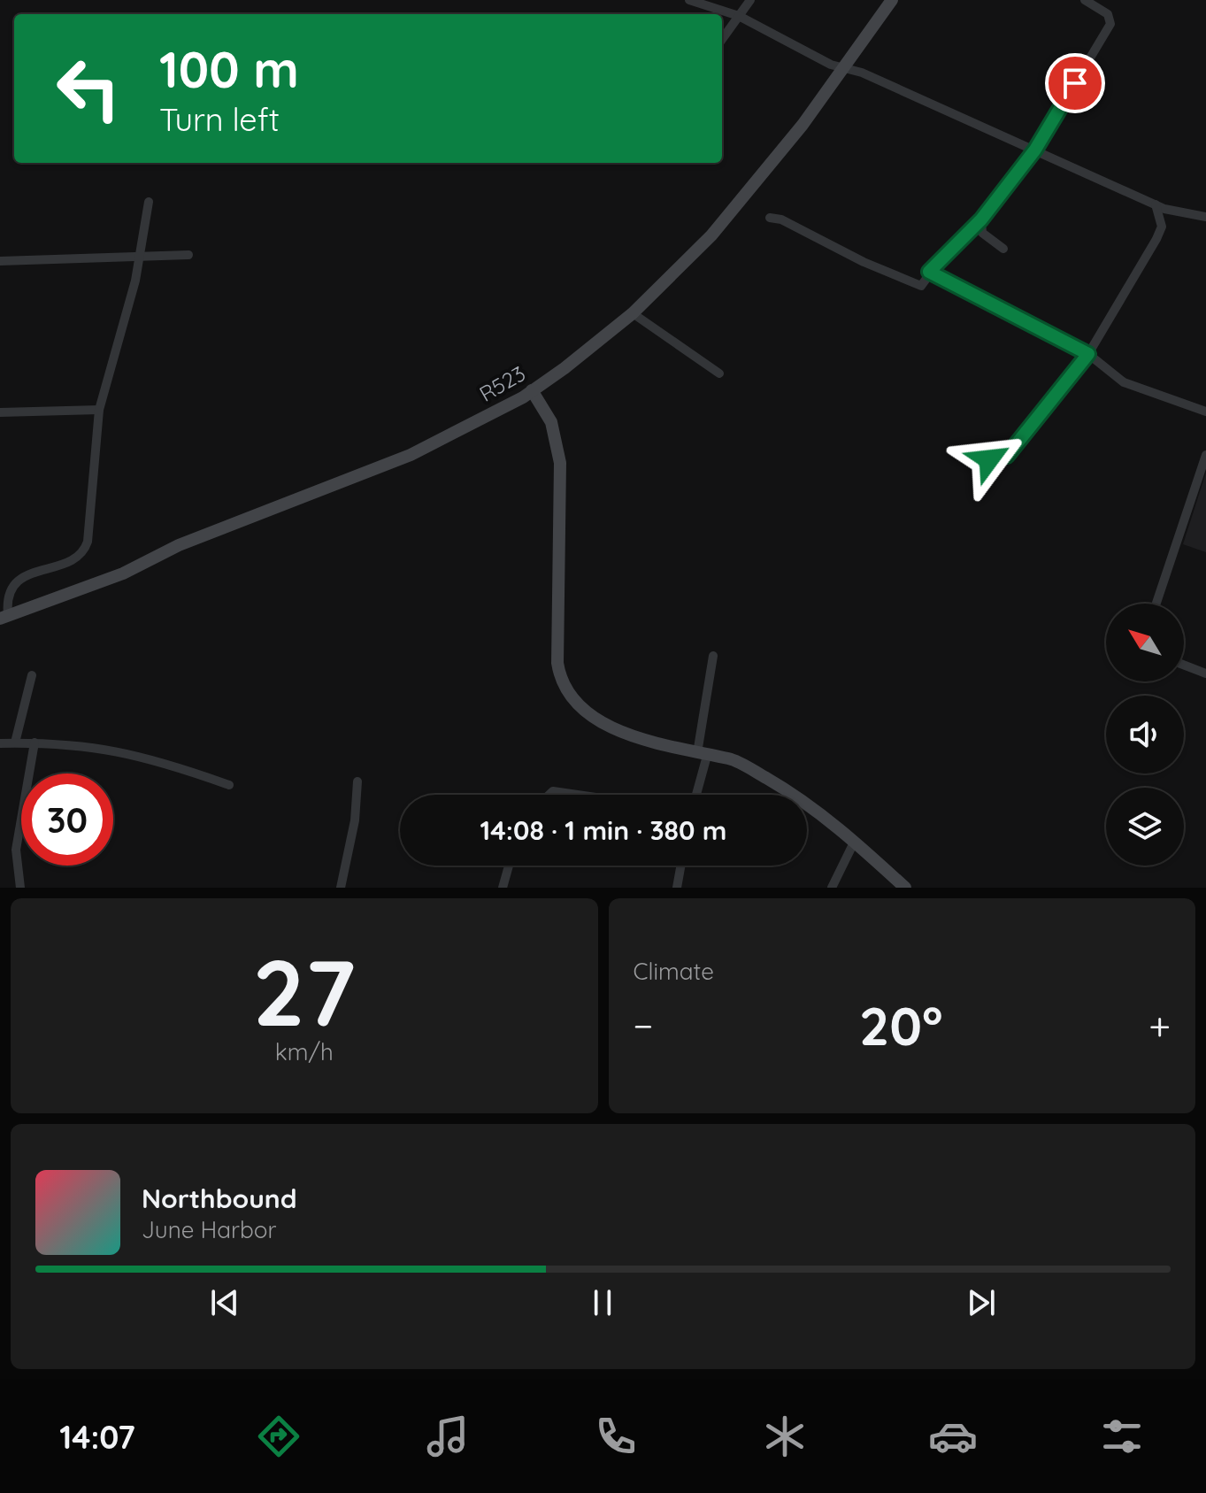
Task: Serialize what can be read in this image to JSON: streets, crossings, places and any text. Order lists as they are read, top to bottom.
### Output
{
  "streets": {
    "main road": ["R523"]
  },
  "north": "top left",
  "page": {
    "turn": ["100 m", "Turn left"],
    "limit": "30",
    "trip": "14:08 · 1 min · 380 m",
    "tile": [
      ["27", "km/h"],
      "Climate"
    ],
    "heat": ["−", "20°", "+"],
    "song": ["Northbound", "June Harbor"],
    "tabs": "14:07"
  }
}
